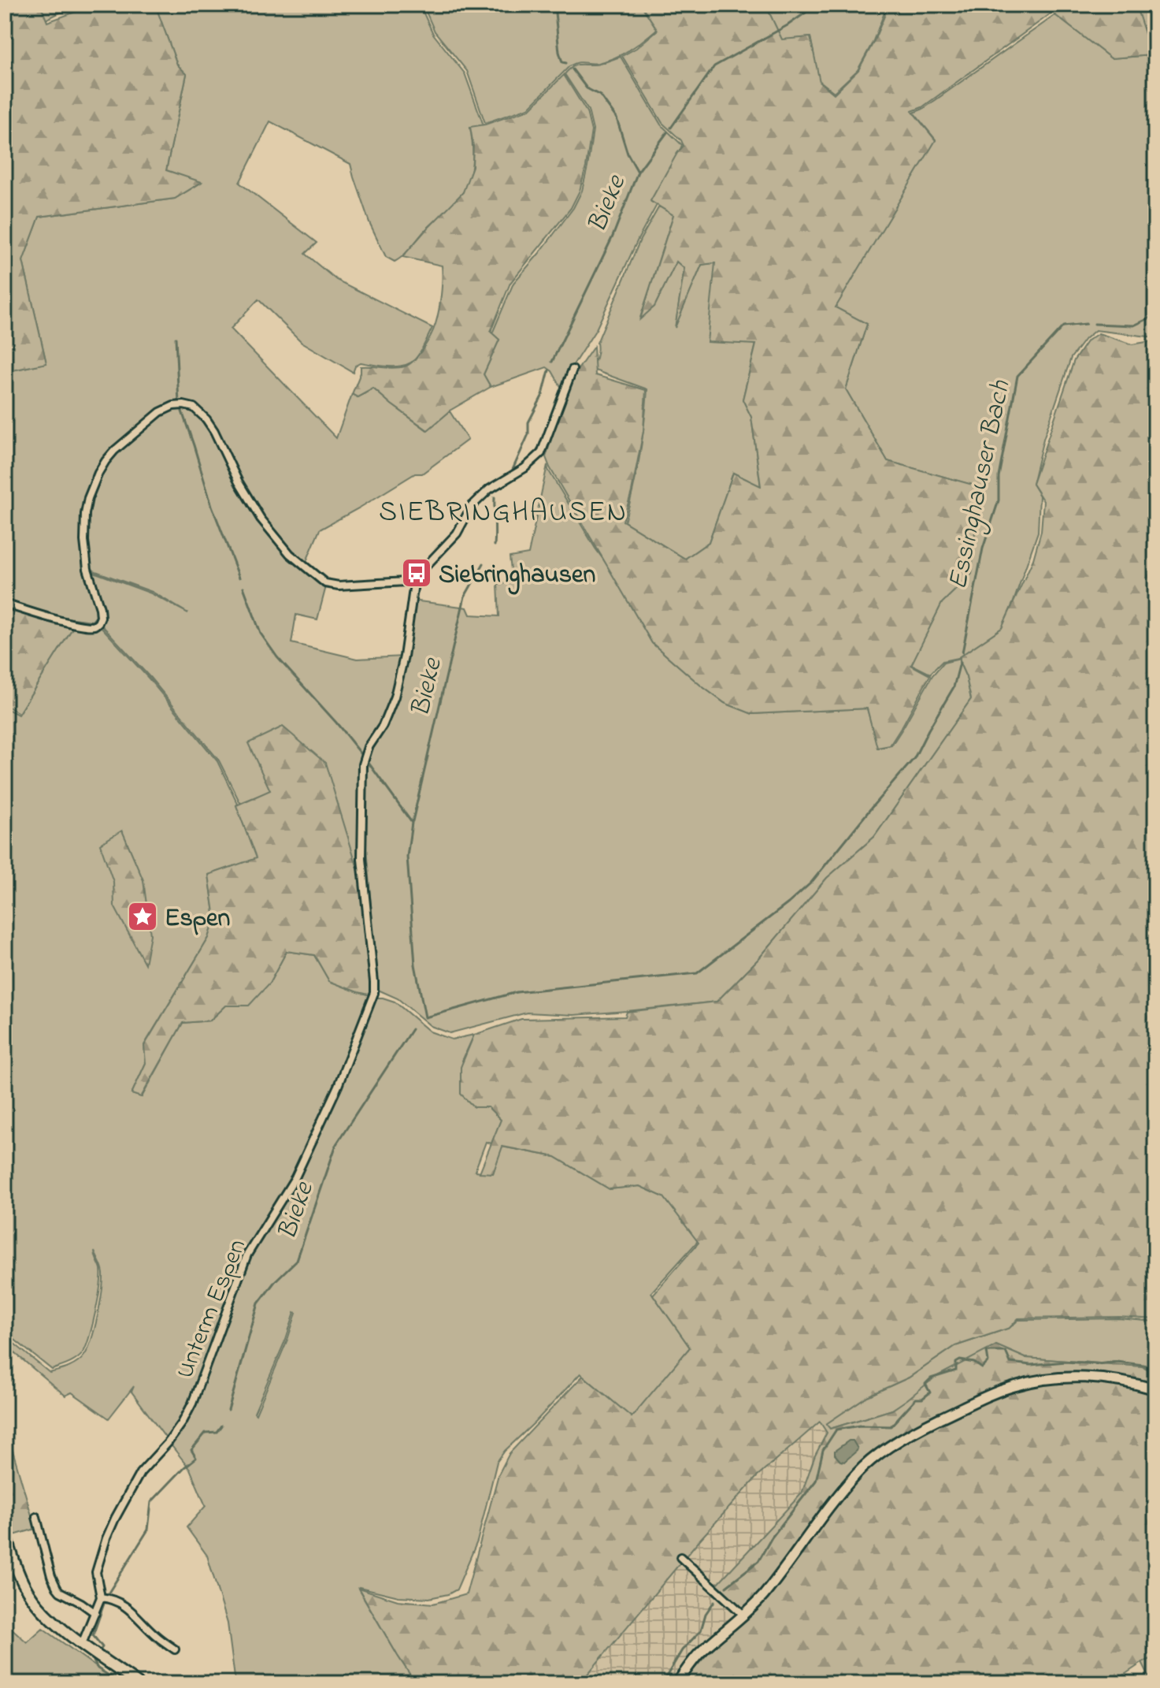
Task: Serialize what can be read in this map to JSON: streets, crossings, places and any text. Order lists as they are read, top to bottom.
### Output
{
  "streets": {
    "street": ["Unterm Espen"]
  },
  "districts": ["SIEBRINGHAUSEN"],
  "water": ["Bieke", "Essinghauser Bach"],
  "places": {
    "bus stop": ["Siebringhausen"],
    "place": ["Espen"]
  }
}
